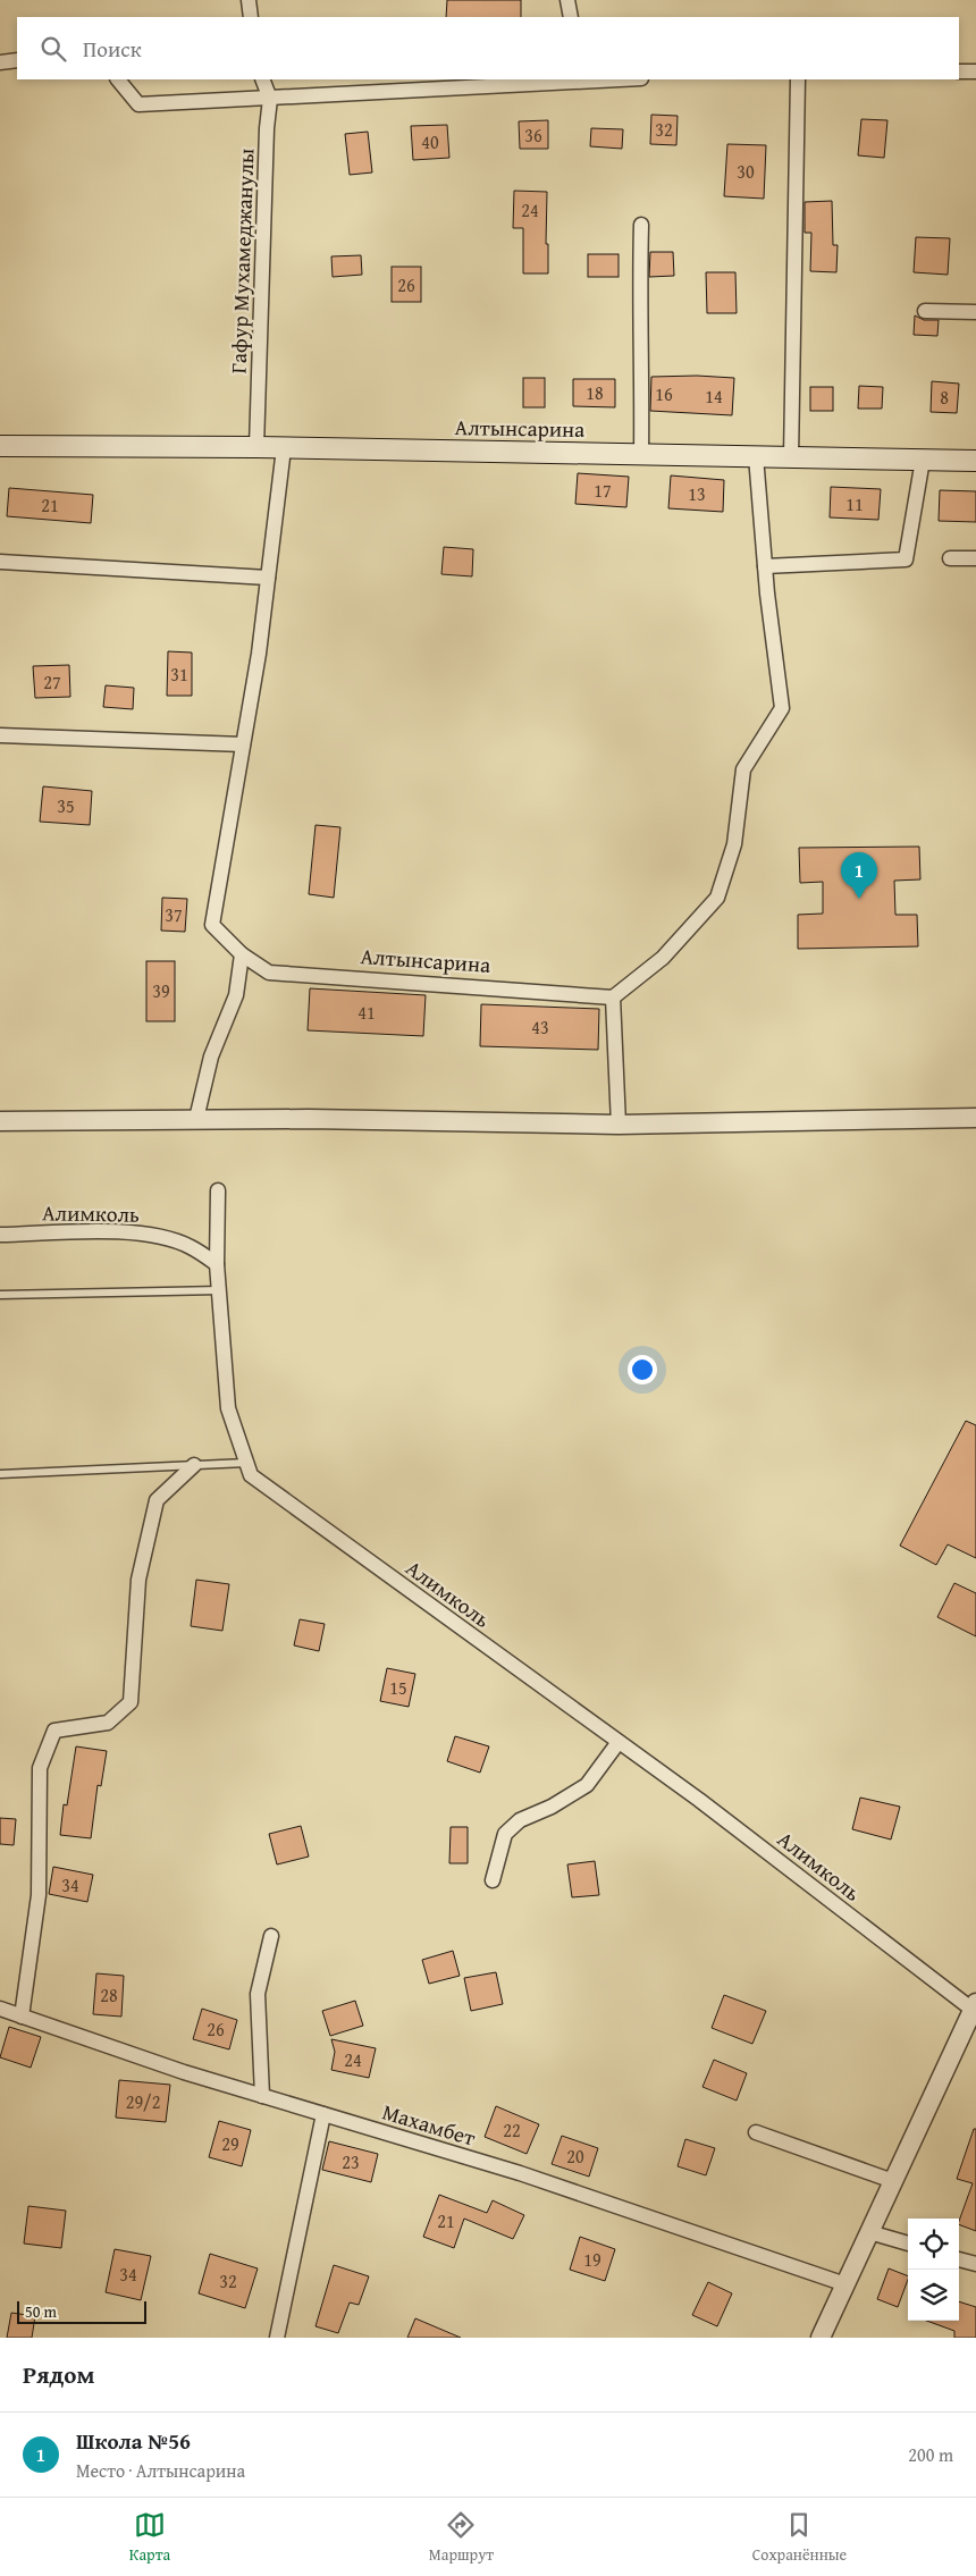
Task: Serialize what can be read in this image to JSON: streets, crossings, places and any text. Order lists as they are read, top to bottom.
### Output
{
  "streets": {
    "main road": ["Алтынсарина"],
    "street": ["Гафур Мухамеджанулы", "Алимколь", "Махамбет"]
  },
  "crossings": [
    ["Гафур Мухамеджанулы", "Алтынсарина"]
  ],
  "house_numbers": [
    "32",
    "36",
    "40",
    "30",
    "24",
    "26",
    "18",
    "16",
    "14",
    "8",
    "17",
    "13",
    "11",
    "21",
    "31",
    "27",
    "35",
    "37",
    "39",
    "41",
    "43",
    "15",
    "34",
    "28",
    "26",
    "24",
    "29/2",
    "22",
    "29",
    "20",
    "23",
    "21",
    "19",
    "34",
    "32"
  ],
  "scale_bar": "50 m",
  "page": {
    "search": "Поиск",
    "pins": "1",
    "scale": "50 m",
    "heading": "Рядом",
    "list": [
      {
        "mark": "1",
        "name": "Школа №56",
        "note": "Место · Алтынсарина",
        "value": "200 m"
      }
    ],
    "nav": ["Карта", "Маршрут", "Сохранённые"]
  }
}
